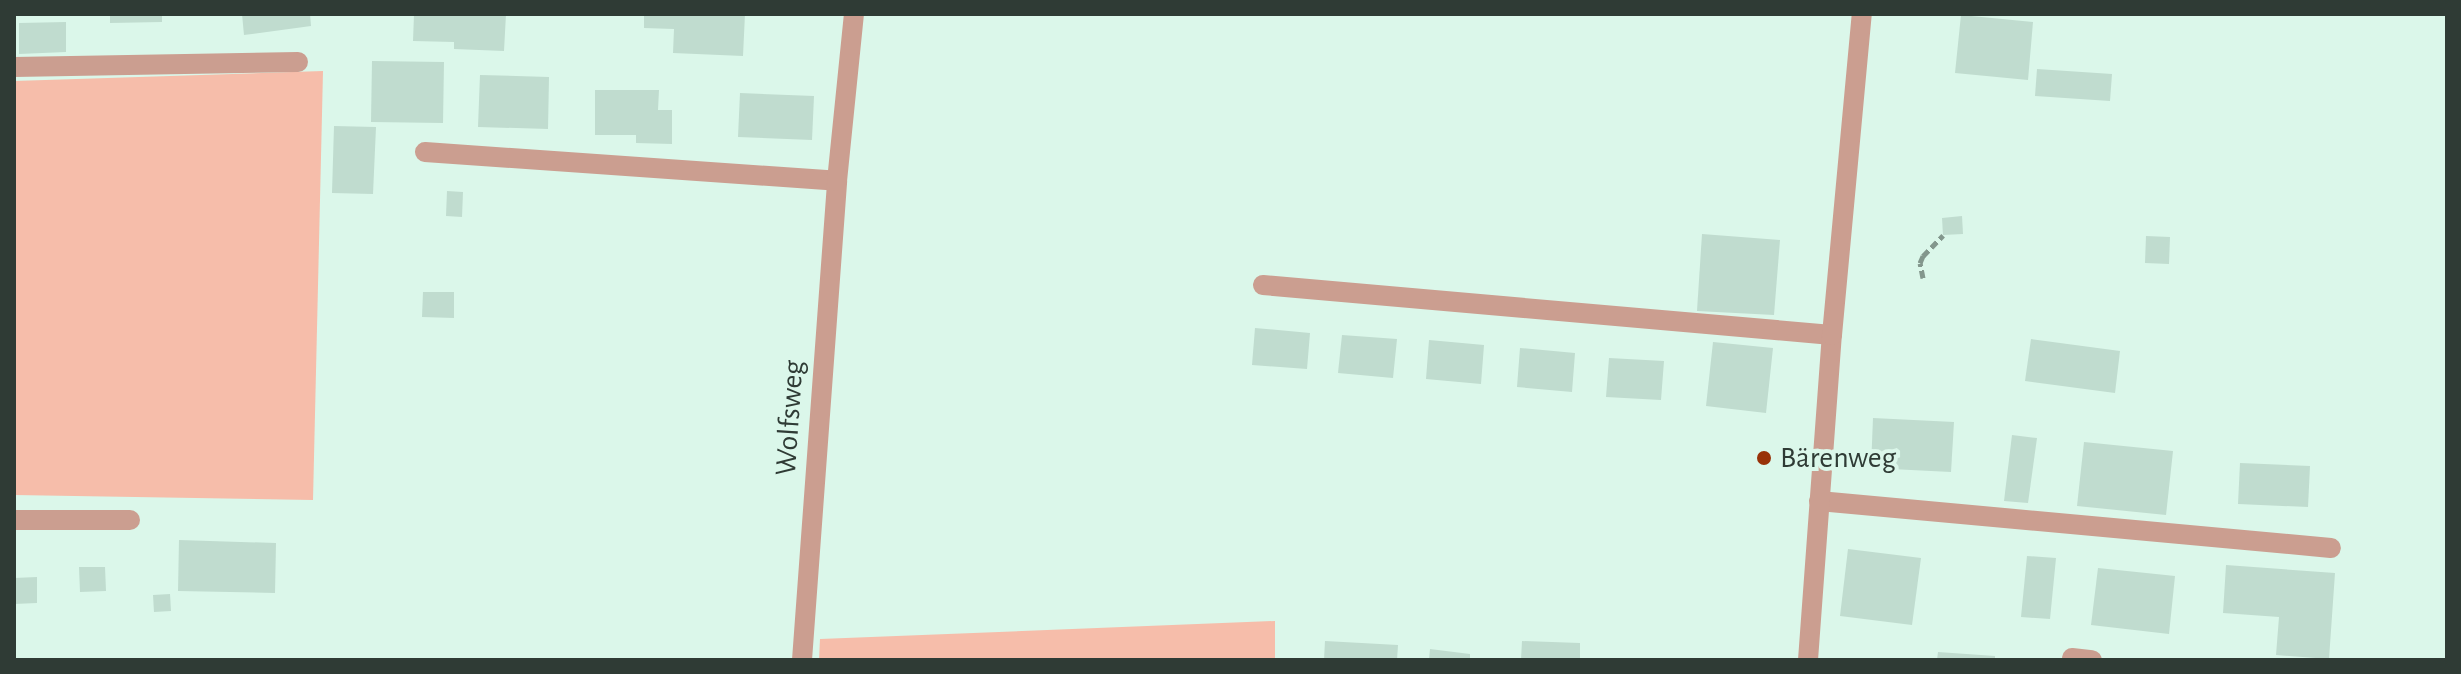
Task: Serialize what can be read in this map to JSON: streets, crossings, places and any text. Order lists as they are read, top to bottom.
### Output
{
  "streets": {
    "street": ["Wolfsweg"]
  },
  "places": ["Bärenweg"]
}
